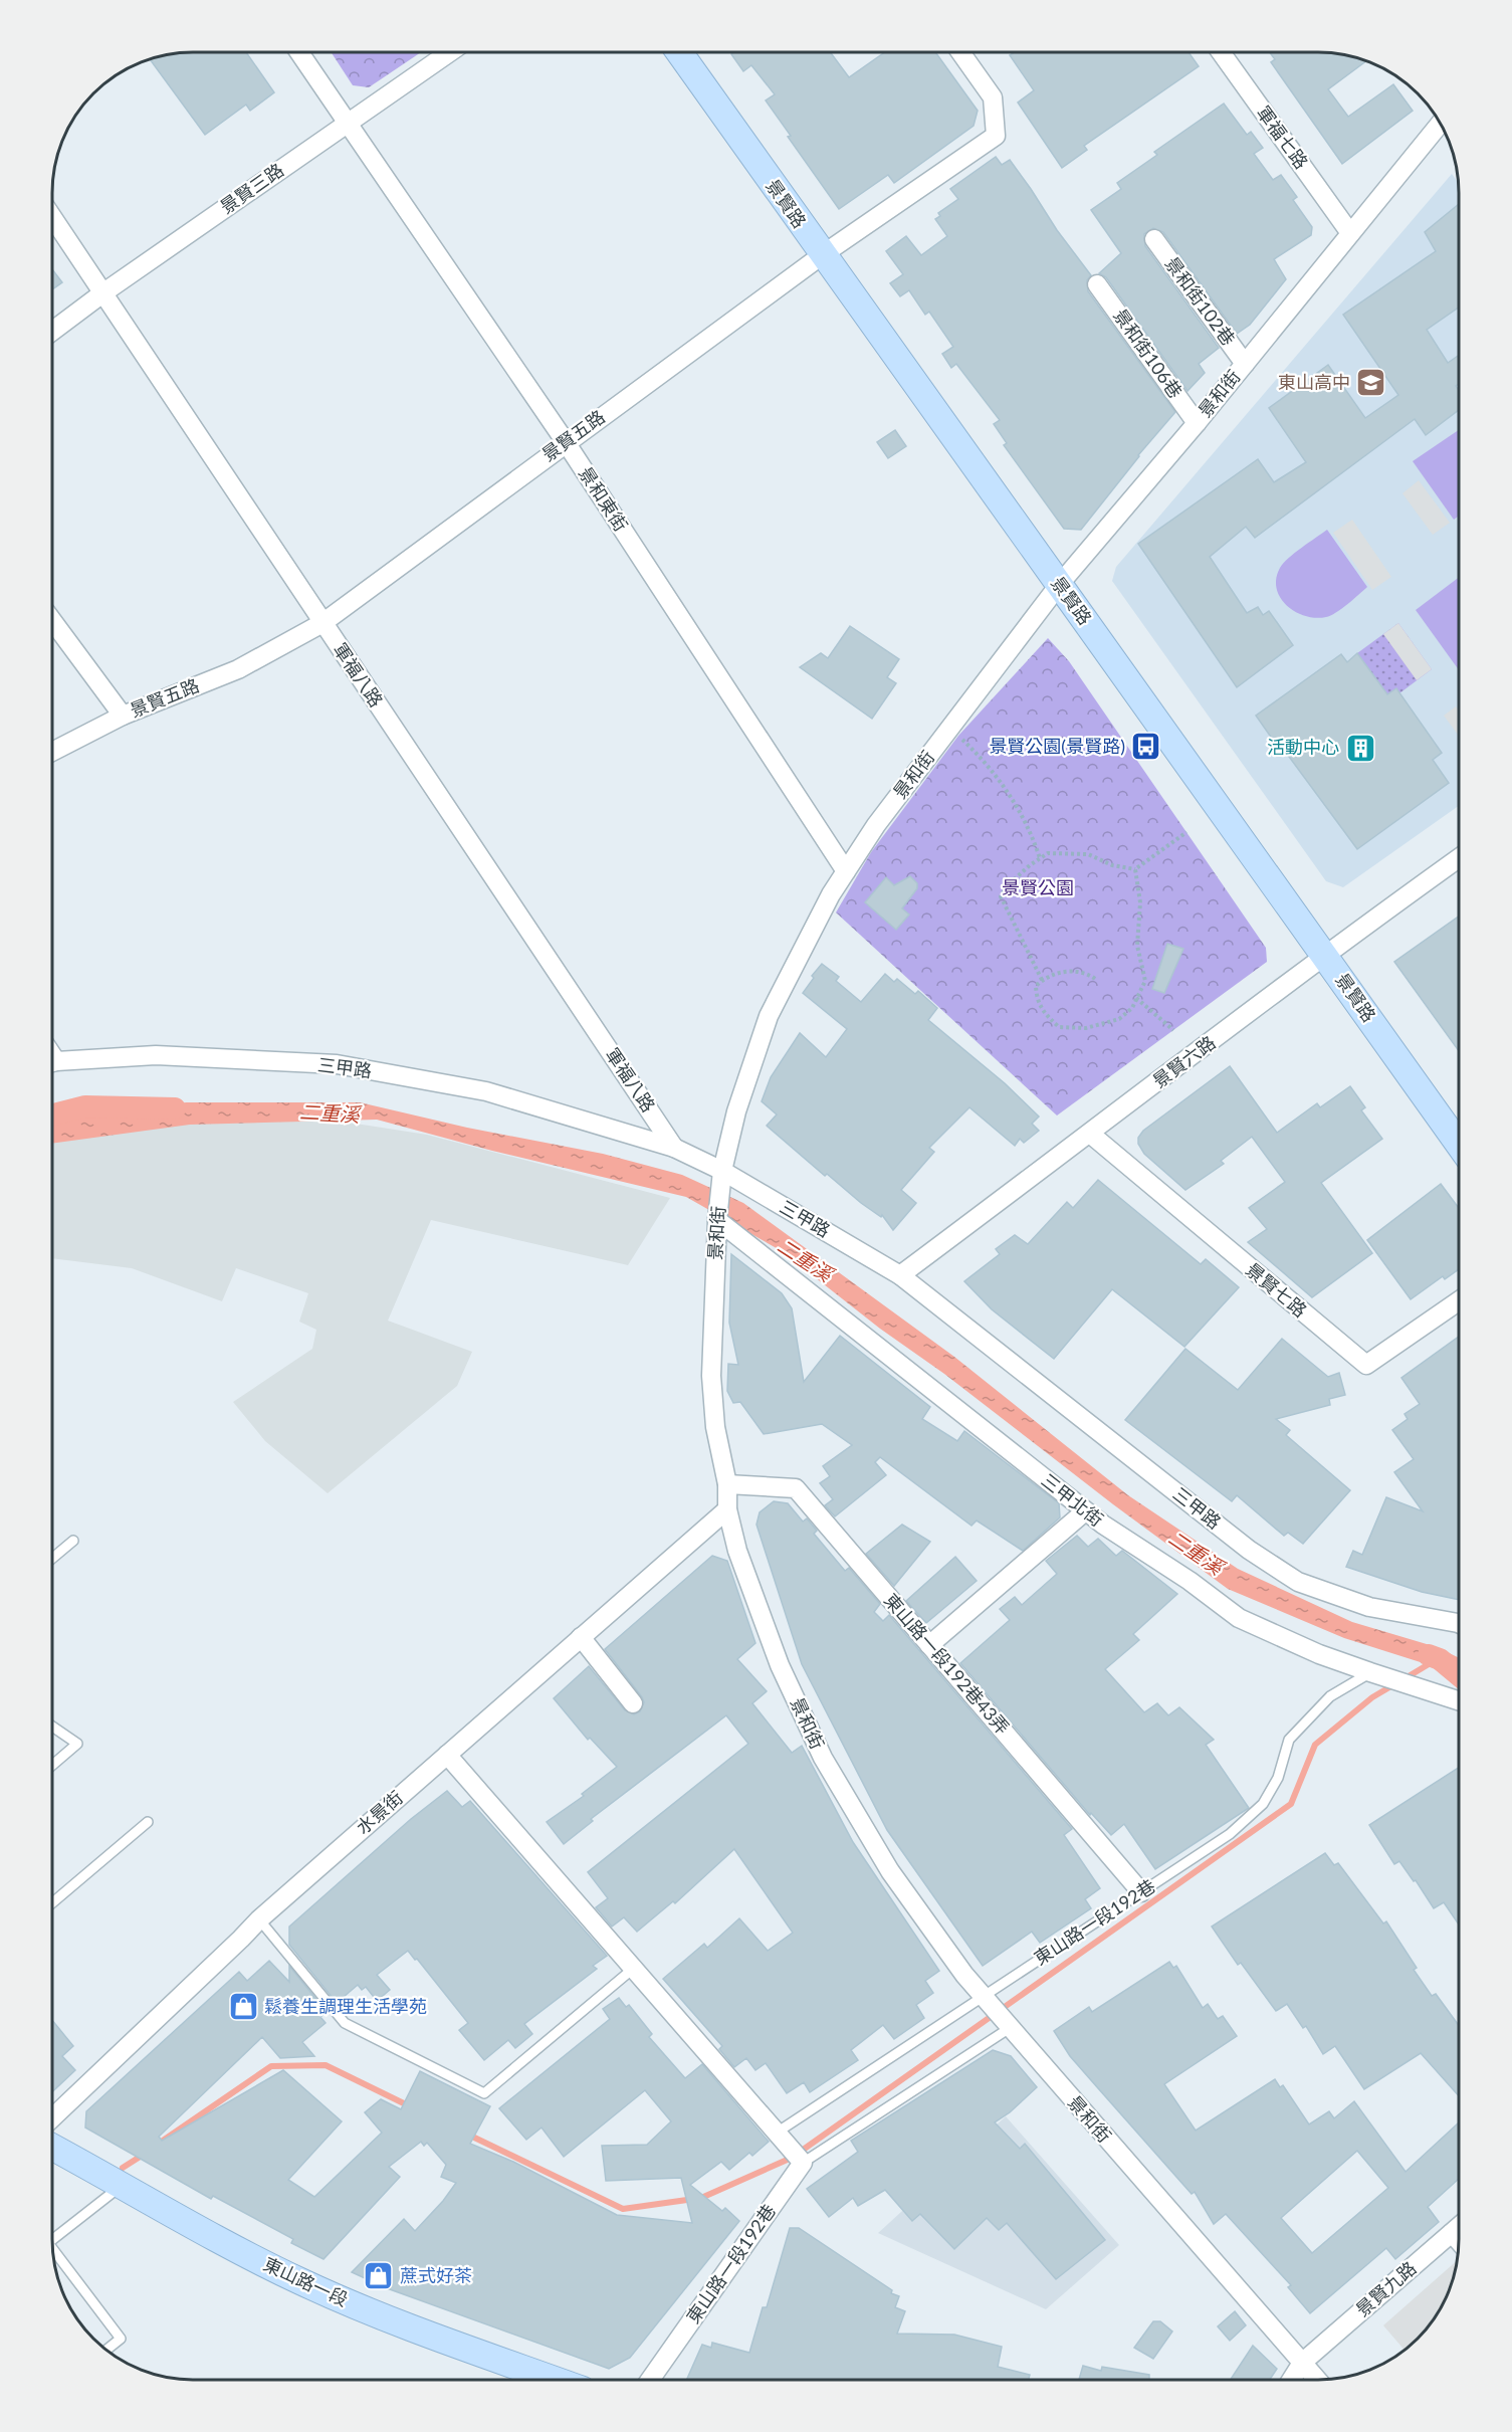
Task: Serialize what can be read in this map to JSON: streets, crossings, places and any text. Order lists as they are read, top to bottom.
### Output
{
  "streets": {
    "street": [
      "軍福七路",
      "景賢三路",
      "景賢路",
      "景和街102巷",
      "景和街106巷",
      "景和街",
      "景賢五路",
      "景和東街",
      "軍福八路",
      "景賢六路",
      "三甲路",
      "景賢七路",
      "三甲北街",
      "東山路一段192巷43弄",
      "水景街",
      "東山路一段192巷",
      "東山路一段",
      "景賢九路"
    ]
  },
  "crossings": [
    ["軍福七路", "景和街"],
    ["景賢三路", "景和東街"],
    ["景賢三路", "軍福八路"],
    ["景賢路", "景和街"],
    ["景賢路", "景賢五路"],
    ["景賢路", "景賢六路"],
    ["景和街102巷", "景和街"],
    ["景和街106巷", "景和街"],
    ["景和街", "景和東街"],
    ["景和街", "三甲路"],
    ["景和街", "三甲北街"],
    ["景和街", "東山路一段192巷43弄"],
    ["景和街", "水景街"],
    ["景和街", "東山路一段192巷"],
    ["景和街", "景賢九路"],
    ["景賢五路", "景和東街"],
    ["景賢五路", "軍福八路"],
    ["軍福八路", "三甲路"],
    ["景賢六路", "三甲路"],
    ["景賢六路", "景賢七路"],
    ["三甲北街", "東山路一段192巷"],
    ["東山路一段192巷43弄", "東山路一段192巷"]
  ],
  "water": ["二重溪"],
  "parks": ["景賢公園"],
  "places": {
    "school or university": ["東山高中"],
    "bus stop": ["景賢公園(景賢路)"],
    "building": ["活動中心"],
    "shop": ["鬆養生調理生活學苑", "蔗式好茶"]
  }
}
